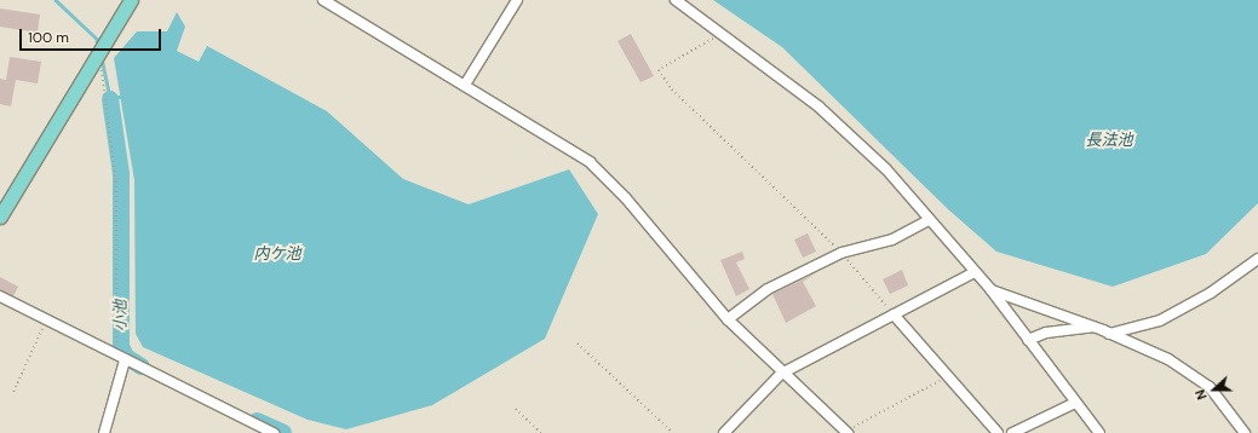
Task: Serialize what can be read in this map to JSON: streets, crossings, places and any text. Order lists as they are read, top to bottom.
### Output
{
  "water": ["長法池", "内ケ池", "小池"],
  "scale_bar": "100 m",
  "north": "left"
}
